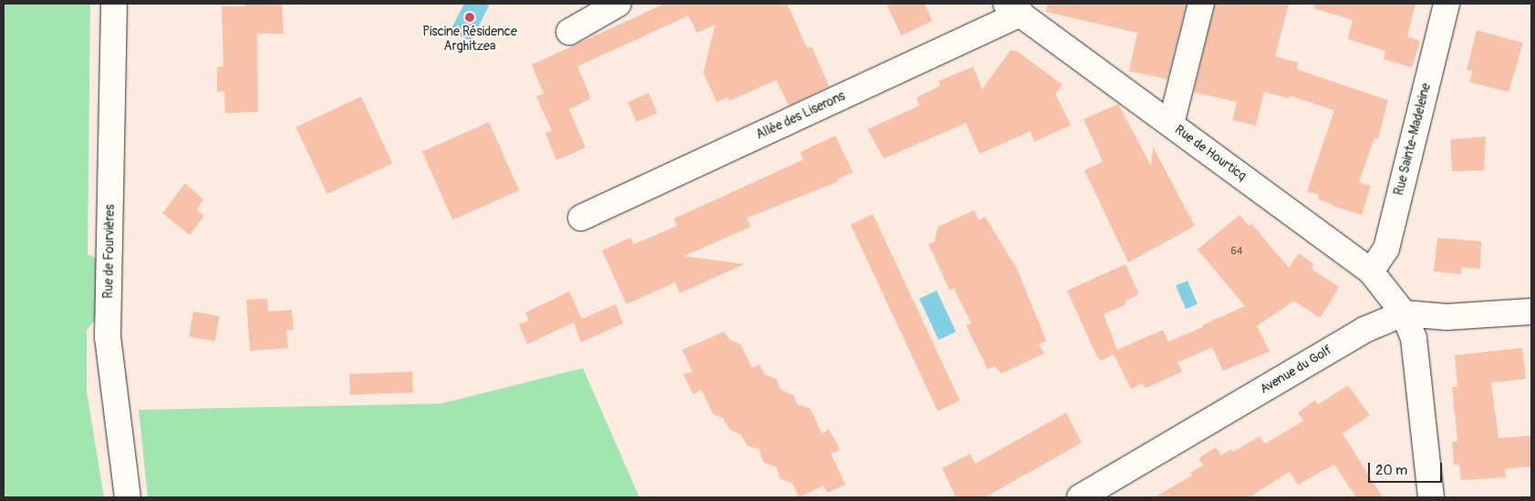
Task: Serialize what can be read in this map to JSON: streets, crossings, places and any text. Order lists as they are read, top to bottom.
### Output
{
  "streets": {
    "street": [
      "Allée des Liserons",
      "Rue Sainte-Madeleine",
      "Rue de Hourticq",
      "Rue de Fourvières",
      "Avenue du Golf"
    ]
  },
  "crossings": [
    ["Allée des Liserons", "Rue de Hourticq"],
    ["Rue Sainte-Madeleine", "Rue de Hourticq"],
    ["Rue de Hourticq", "Avenue du Golf"]
  ],
  "places": ["Piscine Résidence Arghitzea"],
  "house_numbers": ["64"],
  "scale_bar": "20 m"
}
